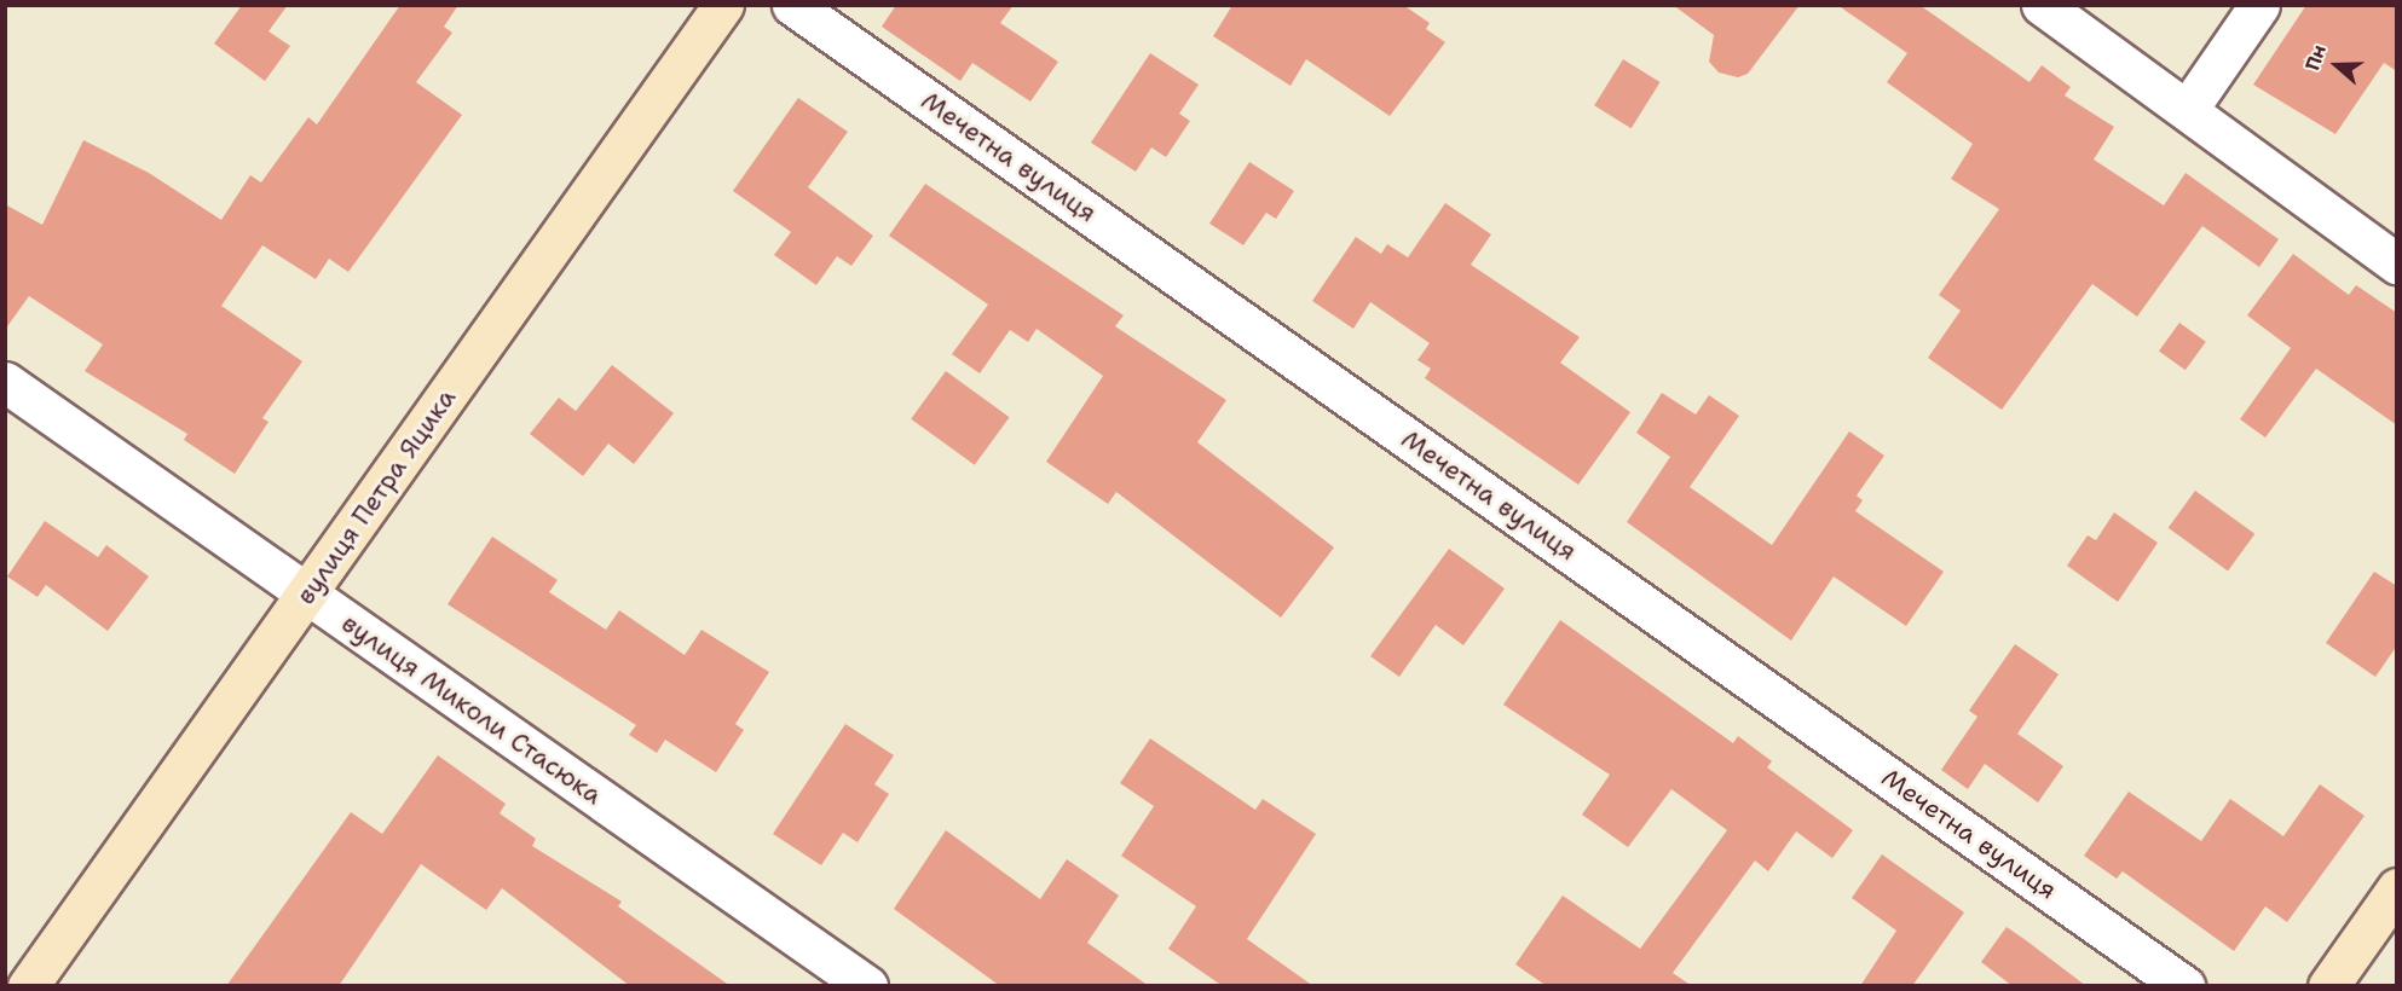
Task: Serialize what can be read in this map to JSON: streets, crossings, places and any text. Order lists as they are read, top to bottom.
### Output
{
  "streets": {
    "street": ["Мечетна вулиця", "вулиця Петра Яцика", "вулиця Миколи Стасюка"]
  },
  "crossings": [
    ["вулиця Петра Яцика", "вулиця Миколи Стасюка"]
  ],
  "north": "left"
}
